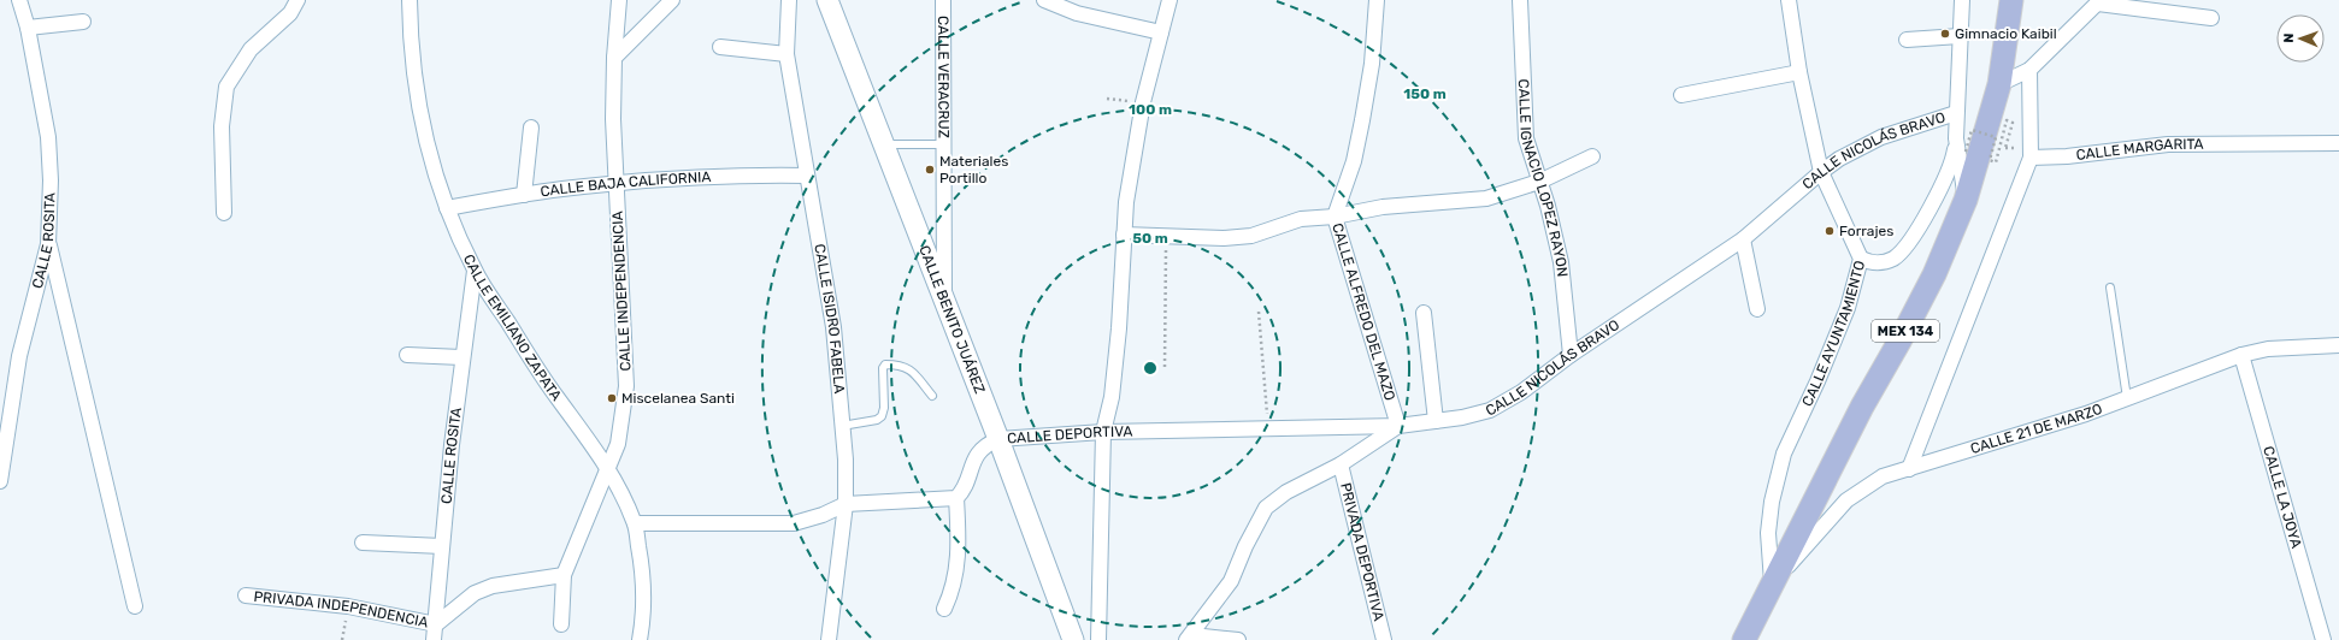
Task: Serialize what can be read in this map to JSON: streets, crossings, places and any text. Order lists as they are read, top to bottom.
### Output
{
  "streets": {
    "main road": ["CALLE BENITO JUÁREZ", "MEX 134"],
    "street": [
      "CALLE VERACRUZ",
      "CALLE MARGARITA",
      "CALLE NICOLÁS BRAVO",
      "CALLE IGNACIO LOPEZ RAYON",
      "CALLE BAJA CALIFORNIA",
      "CALLE ROSITA",
      "CALLE INDEPENDENCIA",
      "CALLE ALFREDO DEL MAZO",
      "CALLE ISIDRO FABELA",
      "CALLE EMILIANO ZAPATA",
      "CALLE AYUNTAMIENTO",
      "CALLE 21 DE MARZO",
      "CALLE DEPORTIVA",
      "CALLE LA JOYA",
      "PRIVADA DEPORTIVA",
      "PRIVADA INDEPENDENCIA"
    ]
  },
  "crossings": [
    ["CALLE VERACRUZ", "CALLE BENITO JUÁREZ"],
    ["CALLE NICOLÁS BRAVO", "CALLE IGNACIO LOPEZ RAYON"],
    ["CALLE NICOLÁS BRAVO", "CALLE ALFREDO DEL MAZO"],
    ["CALLE NICOLÁS BRAVO", "CALLE AYUNTAMIENTO"],
    ["CALLE NICOLÁS BRAVO", "CALLE DEPORTIVA"],
    ["CALLE NICOLÁS BRAVO", "PRIVADA DEPORTIVA"],
    ["CALLE BAJA CALIFORNIA", "CALLE INDEPENDENCIA"],
    ["CALLE BAJA CALIFORNIA", "CALLE ISIDRO FABELA"],
    ["CALLE BAJA CALIFORNIA", "CALLE EMILIANO ZAPATA"],
    ["CALLE ROSITA", "CALLE EMILIANO ZAPATA"],
    ["CALLE ROSITA", "PRIVADA INDEPENDENCIA"],
    ["CALLE INDEPENDENCIA", "CALLE EMILIANO ZAPATA"],
    ["CALLE ALFREDO DEL MAZO", "CALLE DEPORTIVA"],
    ["CALLE BENITO JUÁREZ", "CALLE DEPORTIVA"],
    ["MEX 134", "CALLE AYUNTAMIENTO"],
    ["MEX 134", "CALLE 21 DE MARZO"],
    ["CALLE AYUNTAMIENTO", "CALLE 21 DE MARZO"],
    ["CALLE 21 DE MARZO", "CALLE LA JOYA"]
  ],
  "places": [
    "Gimnacio Kaibil",
    "Materiales Portillo",
    "Forrajes",
    "Miscelanea Santi"
  ],
  "north": "left",
  "rings": ["150 m", "100 m", "50 m"]
}
